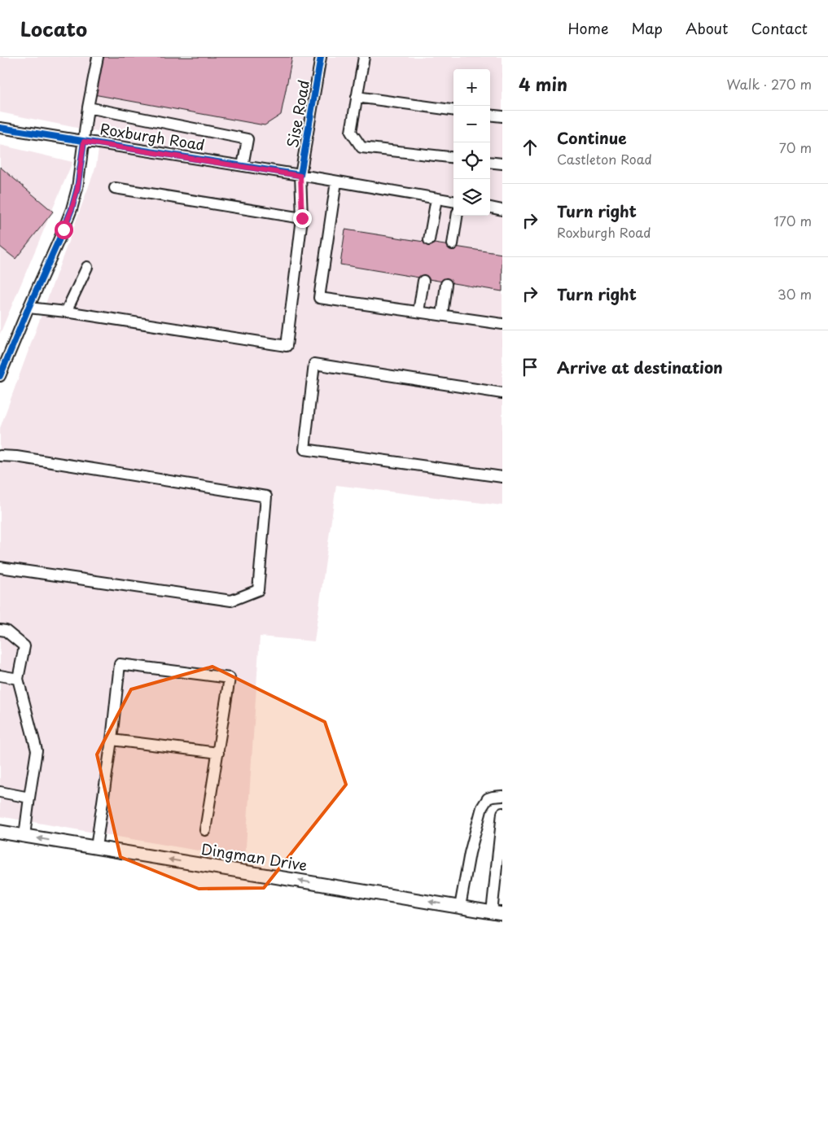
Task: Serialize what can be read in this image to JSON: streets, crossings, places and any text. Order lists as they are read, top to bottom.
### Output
{
  "streets": {
    "main road": ["Dingman Drive"],
    "street": ["Sise Road", "Roxburgh Road"]
  },
  "crossings": [
    ["Sise Road", "Roxburgh Road"]
  ],
  "one_way": ["Dingman Drive"],
  "page": {
    "header": "Locato",
    "nav": [
      "Home",
      "Map",
      "About",
      "Contact"
    ],
    "heading": ["4 min", "Walk · 270 m"],
    "map_buttons": ["+", "−"],
    "list": [
      ["Continue", "Castleton Road", "70 m"],
      ["Turn right", "Roxburgh Road", "170 m"],
      ["Turn right", "30 m"],
      "Arrive at destination"
    ]
  }
}
